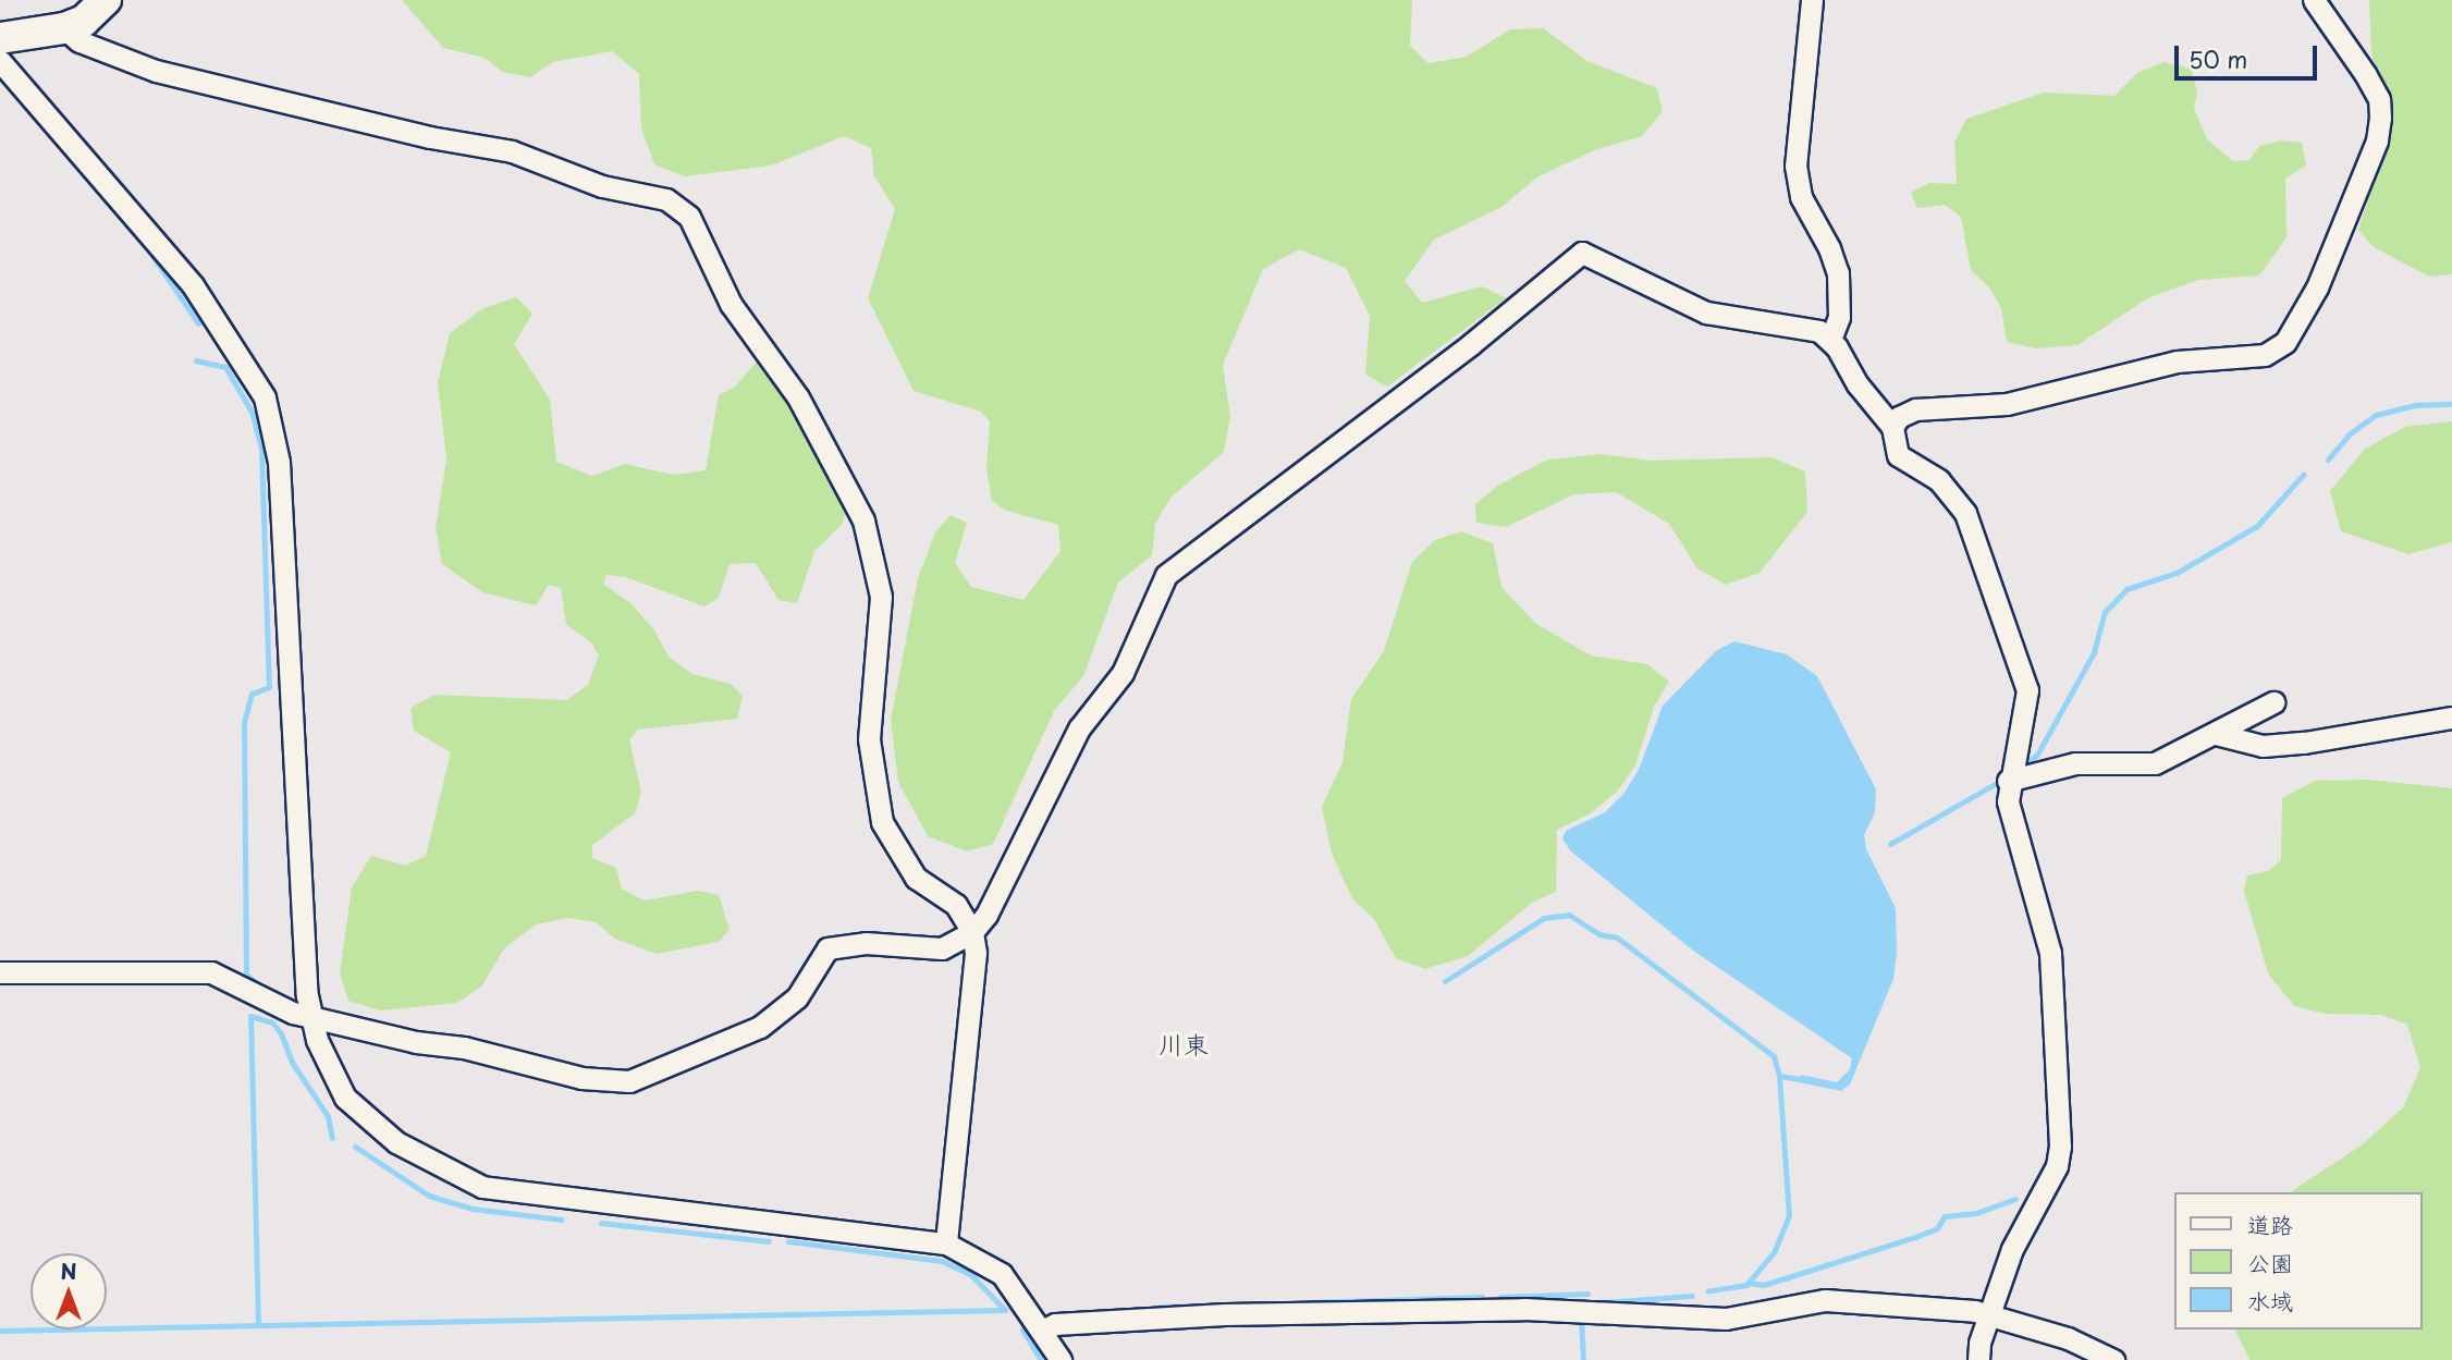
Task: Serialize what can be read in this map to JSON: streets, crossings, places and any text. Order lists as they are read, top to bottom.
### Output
{
  "districts": ["川東"],
  "legend": ["道路", "公園", "水域"],
  "scale_bar": "50 m",
  "north": "top"
}
